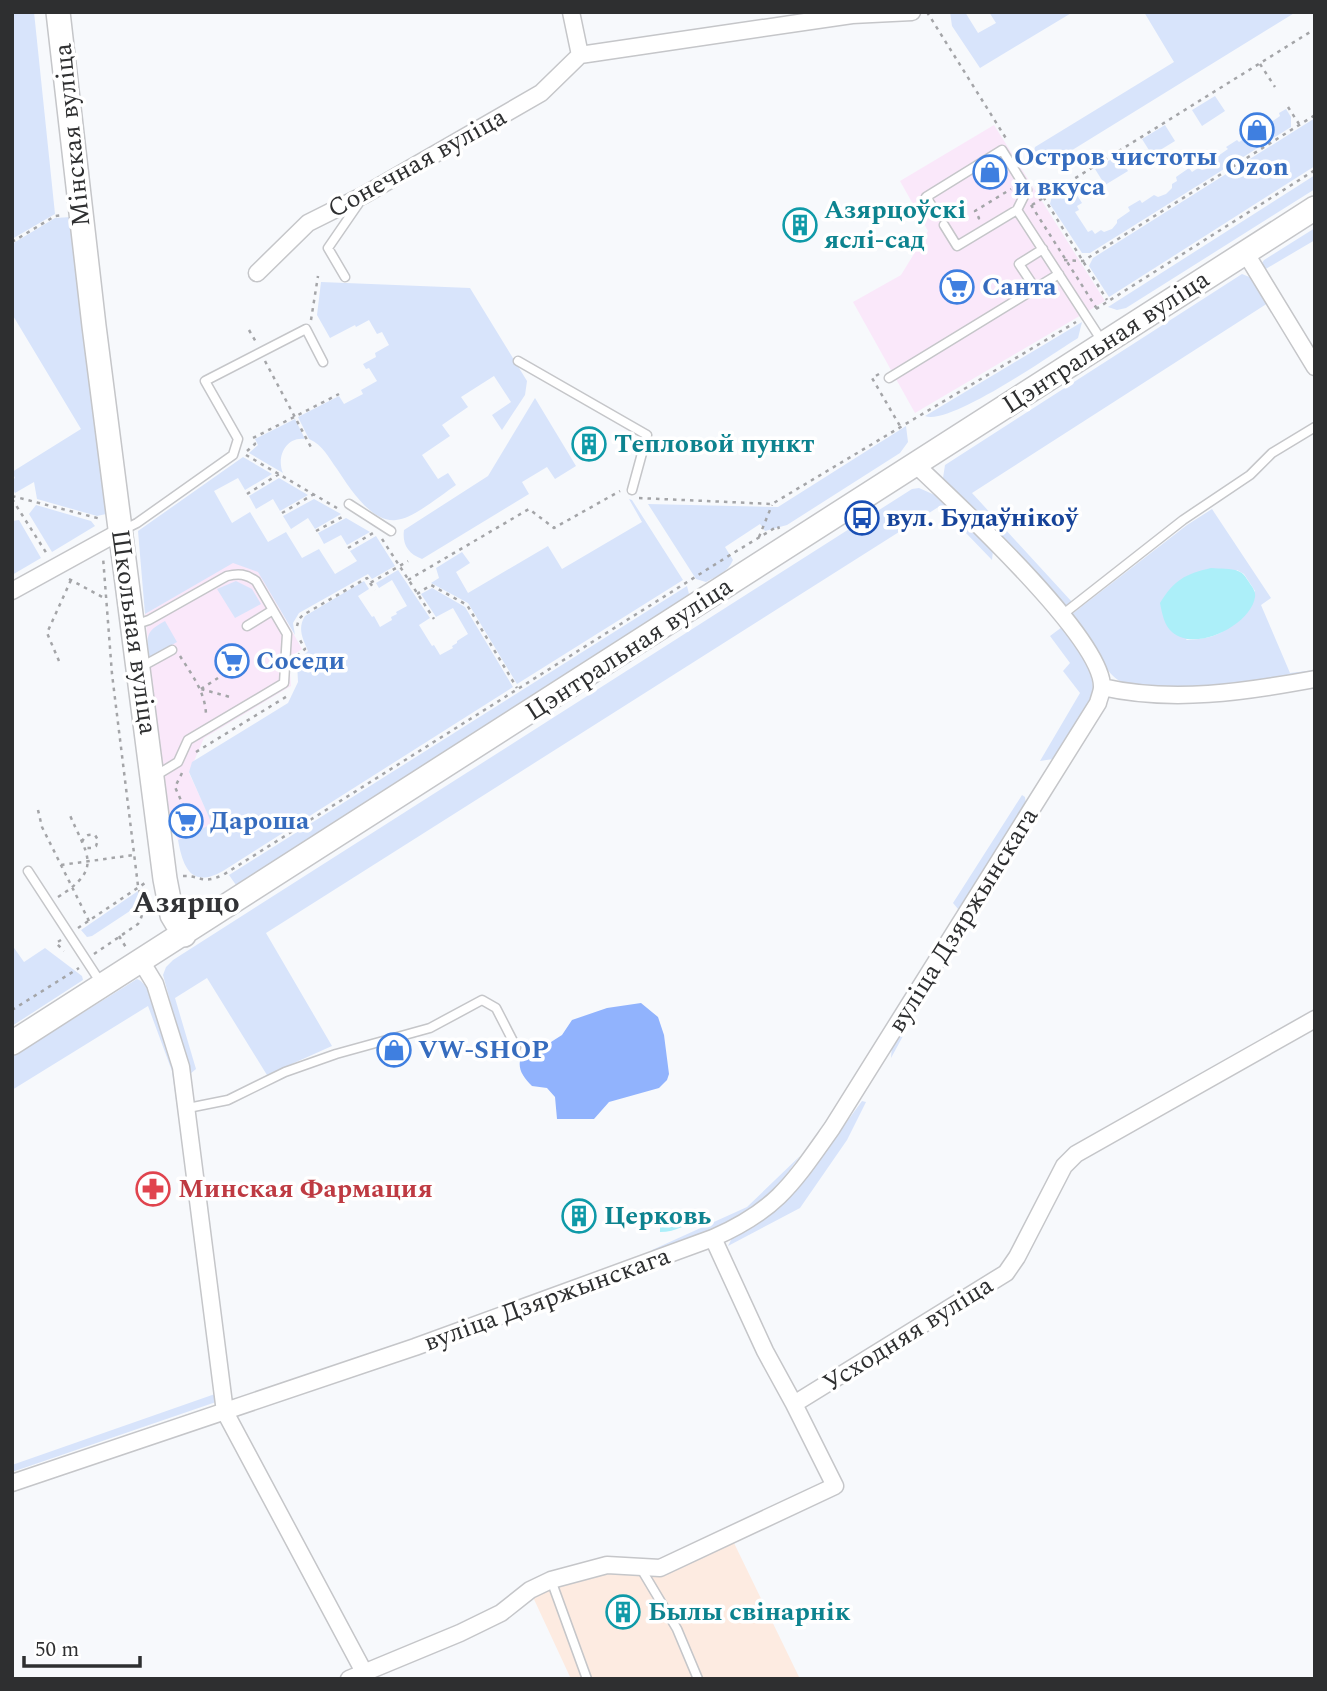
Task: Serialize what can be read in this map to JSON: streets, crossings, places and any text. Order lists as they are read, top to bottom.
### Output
{
  "streets": {
    "main road": ["Мінская вуліца", "Цэнтральная вуліца", "Школьная вуліца"],
    "street": ["Сонечная вуліца", "вуліца Дзяржынскага", "Усходняя вуліца"]
  },
  "crossings": [
    ["Мінская вуліца", "Школьная вуліца"],
    ["Цэнтральная вуліца", "Школьная вуліца"],
    ["вуліца Дзяржынскага", "Усходняя вуліца"]
  ],
  "districts": ["Азярцо"],
  "places": {
    "shop": ["Ozon", "Остров чистоты и вкуса", "VW-SHOP"],
    "building": [
      "Азярцоўскі яслі-сад",
      "Тепловой пункт",
      "Церковь",
      "Былы свінарнік"
    ],
    "supermarket": ["Санта", "Соседи", "Дароша"],
    "bus stop": ["вул. Будаўнікоў"],
    "pharmacy": ["Минская Фармация"]
  },
  "scale_bar": "50 m"
}
